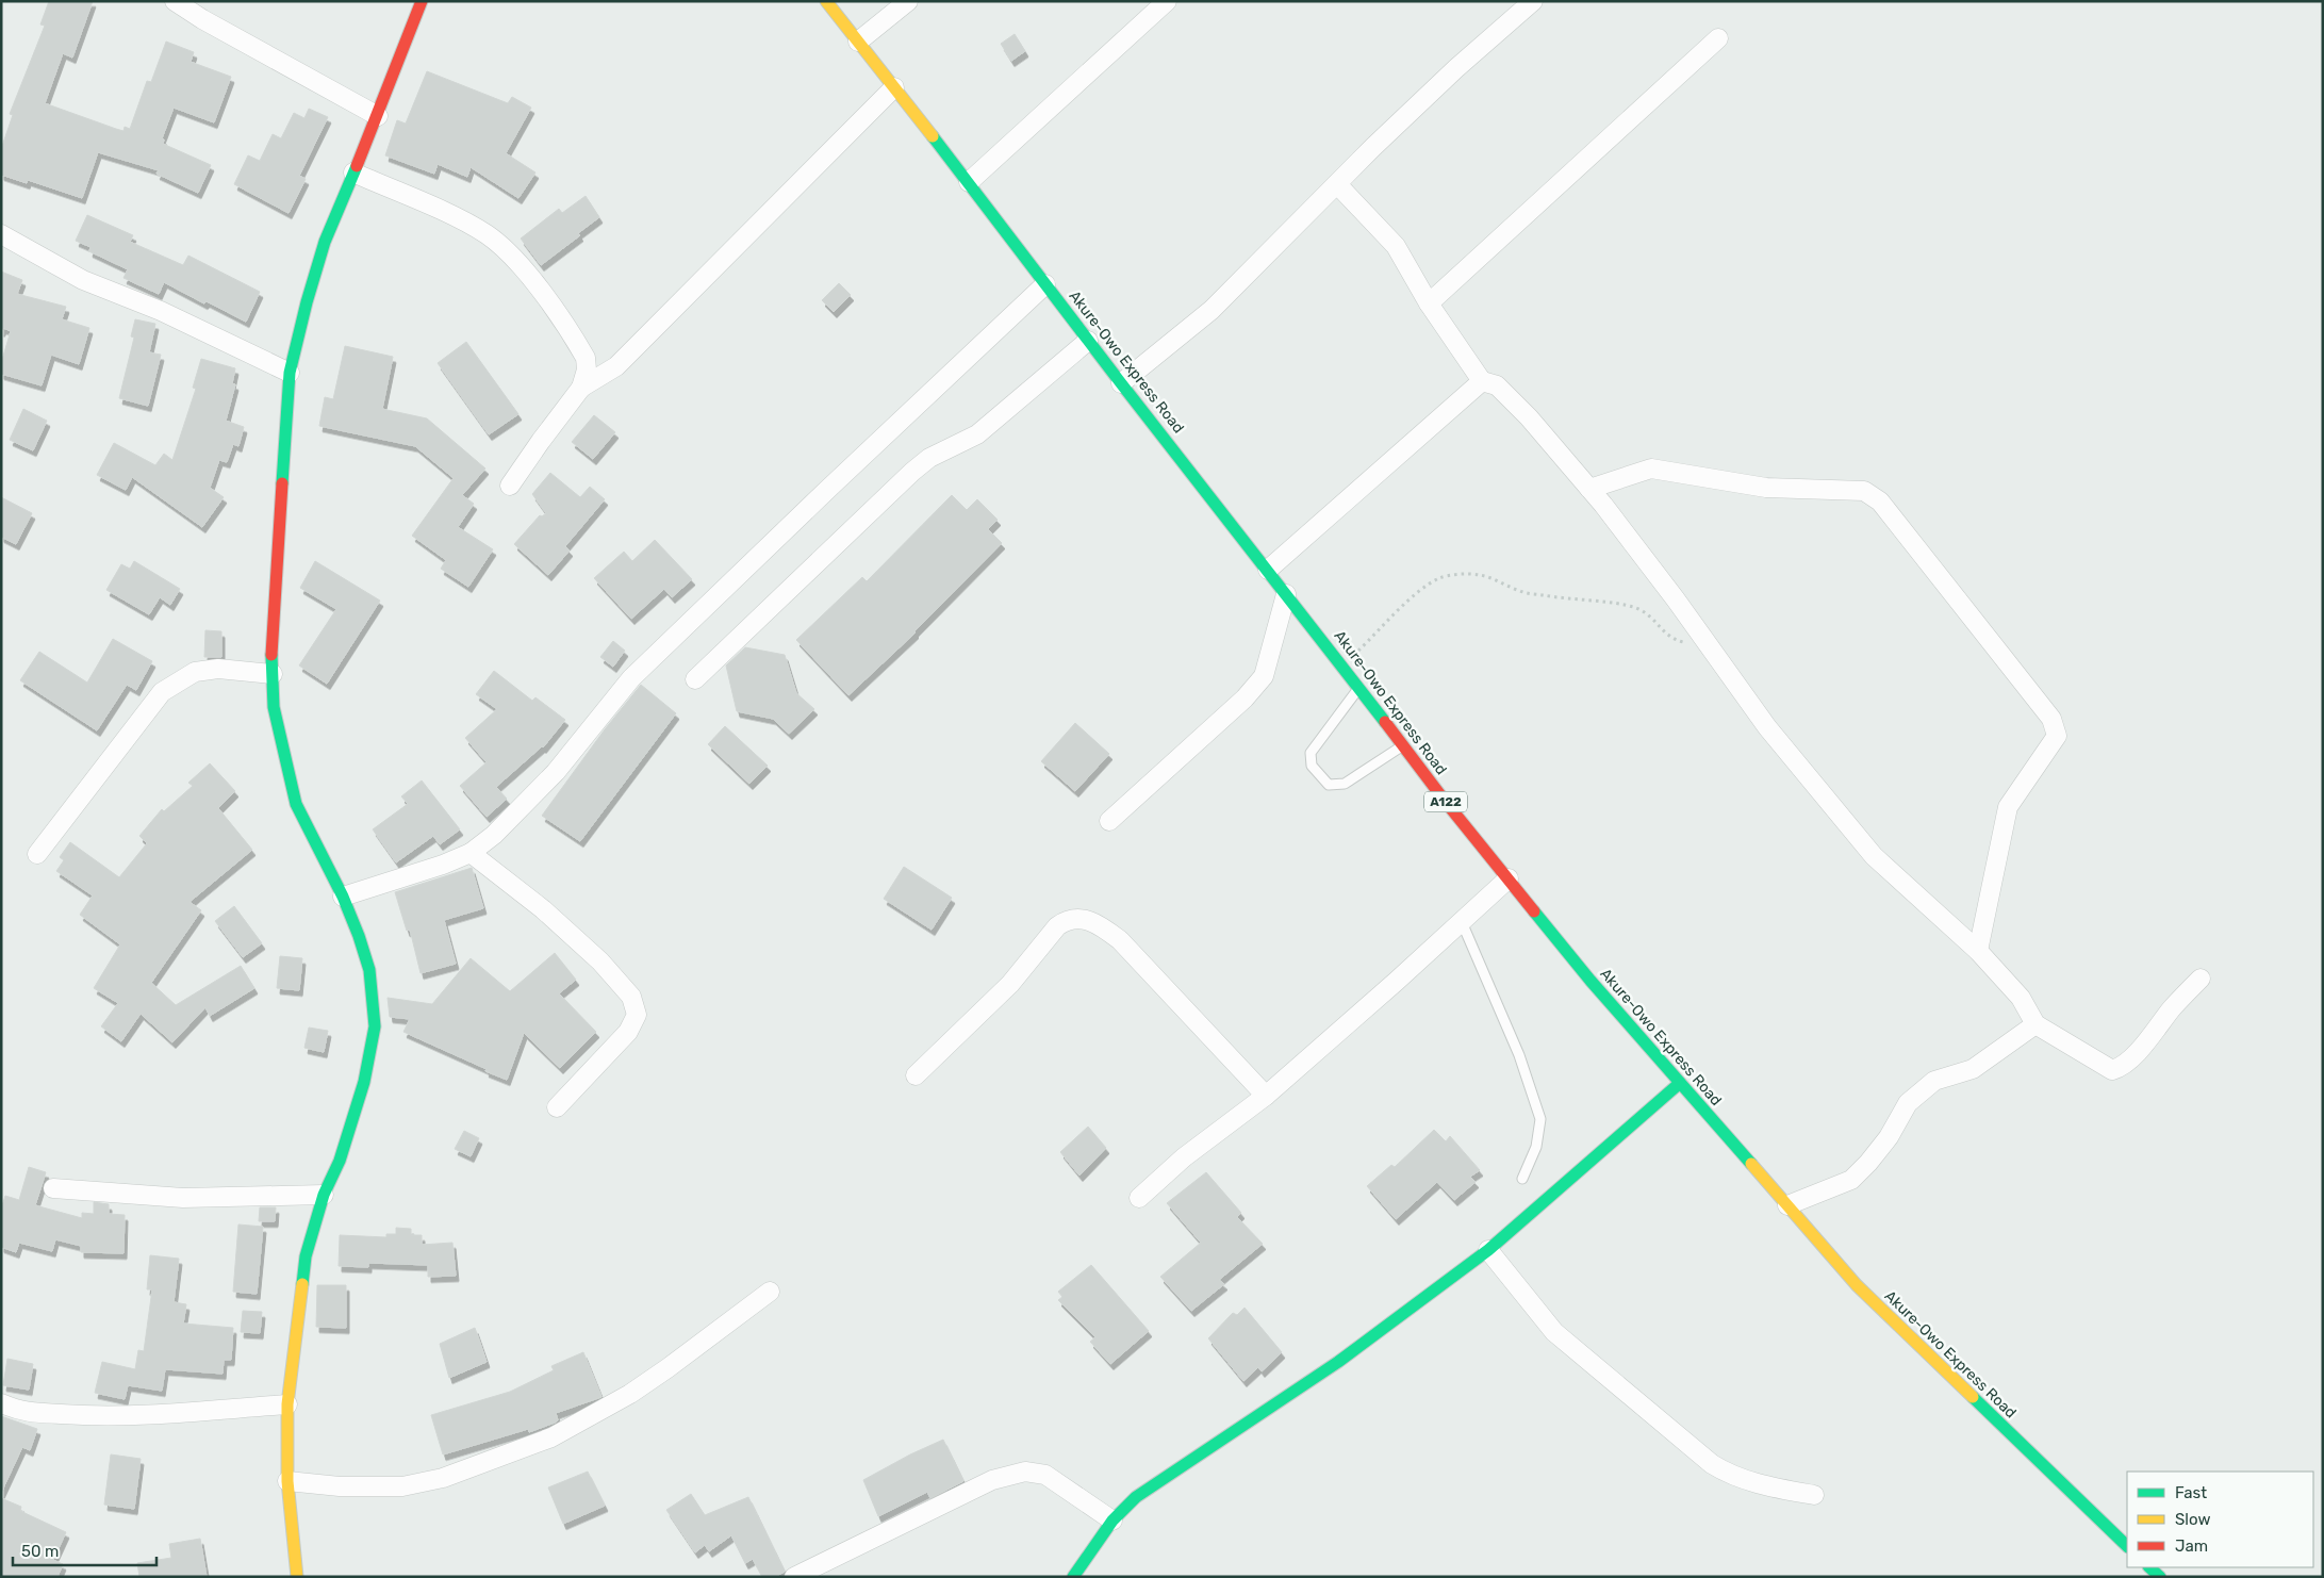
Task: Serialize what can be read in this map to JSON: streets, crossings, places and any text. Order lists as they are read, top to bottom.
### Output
{
  "streets": {
    "main road": ["Akure-Owo Express Road", "A122"]
  },
  "legend": ["Fast", "Slow", "Jam"],
  "scale_bar": "50 m"
}
